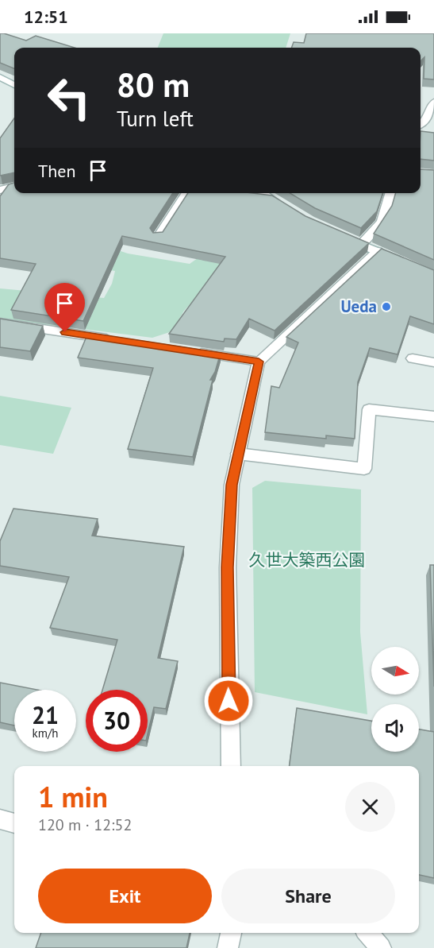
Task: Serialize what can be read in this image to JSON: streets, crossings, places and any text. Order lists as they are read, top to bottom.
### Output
{
  "parks": ["久世大築西公園"],
  "places": ["Ueda"],
  "north": "right",
  "page": {
    "status": "12:51",
    "turn": ["80 m", "Turn left"],
    "then": "Then",
    "speed": "21 km/h",
    "limit": "30",
    "heading": ["1 min", "120 m · 12:52"],
    "buttons": ["Exit", "Share"]
  }
}
